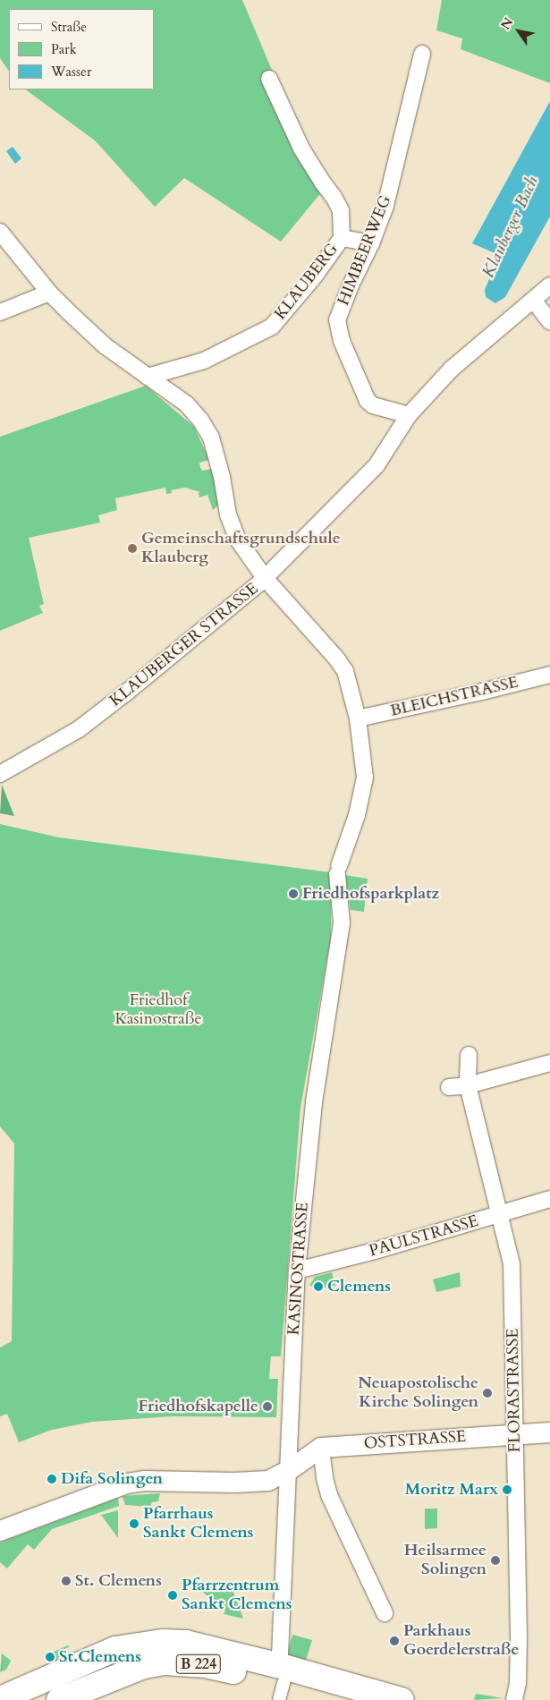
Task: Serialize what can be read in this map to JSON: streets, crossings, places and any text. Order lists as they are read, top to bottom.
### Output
{
  "streets": {
    "main road": ["B 224"],
    "street": [
      "HIMBEERWEG",
      "KLAUBERG",
      "KLAUBERGER STRASSE",
      "BLEICHSTRASSE",
      "PAULSTRASSE",
      "KASINOSTRASSE",
      "FLORASTRASSE",
      "OSTSTRASSE"
    ]
  },
  "crossings": [
    ["HIMBEERWEG", "KLAUBERG"],
    ["HIMBEERWEG", "KLAUBERGER STRASSE"],
    ["KLAUBERG", "KASINOSTRASSE"],
    ["KLAUBERGER STRASSE", "KASINOSTRASSE"],
    ["BLEICHSTRASSE", "KASINOSTRASSE"],
    ["PAULSTRASSE", "KASINOSTRASSE"],
    ["PAULSTRASSE", "FLORASTRASSE"],
    ["KASINOSTRASSE", "B 224"],
    ["FLORASTRASSE", "OSTSTRASSE"]
  ],
  "water": ["Klauberger Bach"],
  "parks": ["Friedhof Kasinostraße"],
  "places": [
    "Gemeinschaftsgrundschule Klauberg",
    "Friedhofsparkplatz",
    "Clemens",
    "Neuapostolische Kirche Solingen",
    "Friedhofskapelle",
    "Difa Solingen",
    "Moritz Marx",
    "Pfarrhaus Sankt Clemens",
    "Heilsarmee Solingen",
    "St. Clemens",
    "Pfarrzentrum Sankt Clemens",
    "Parkhaus Goerdelerstraße",
    "St.Clemens"
  ],
  "legend": ["Straße", "Park", "Wasser"],
  "north": "top left"
}
